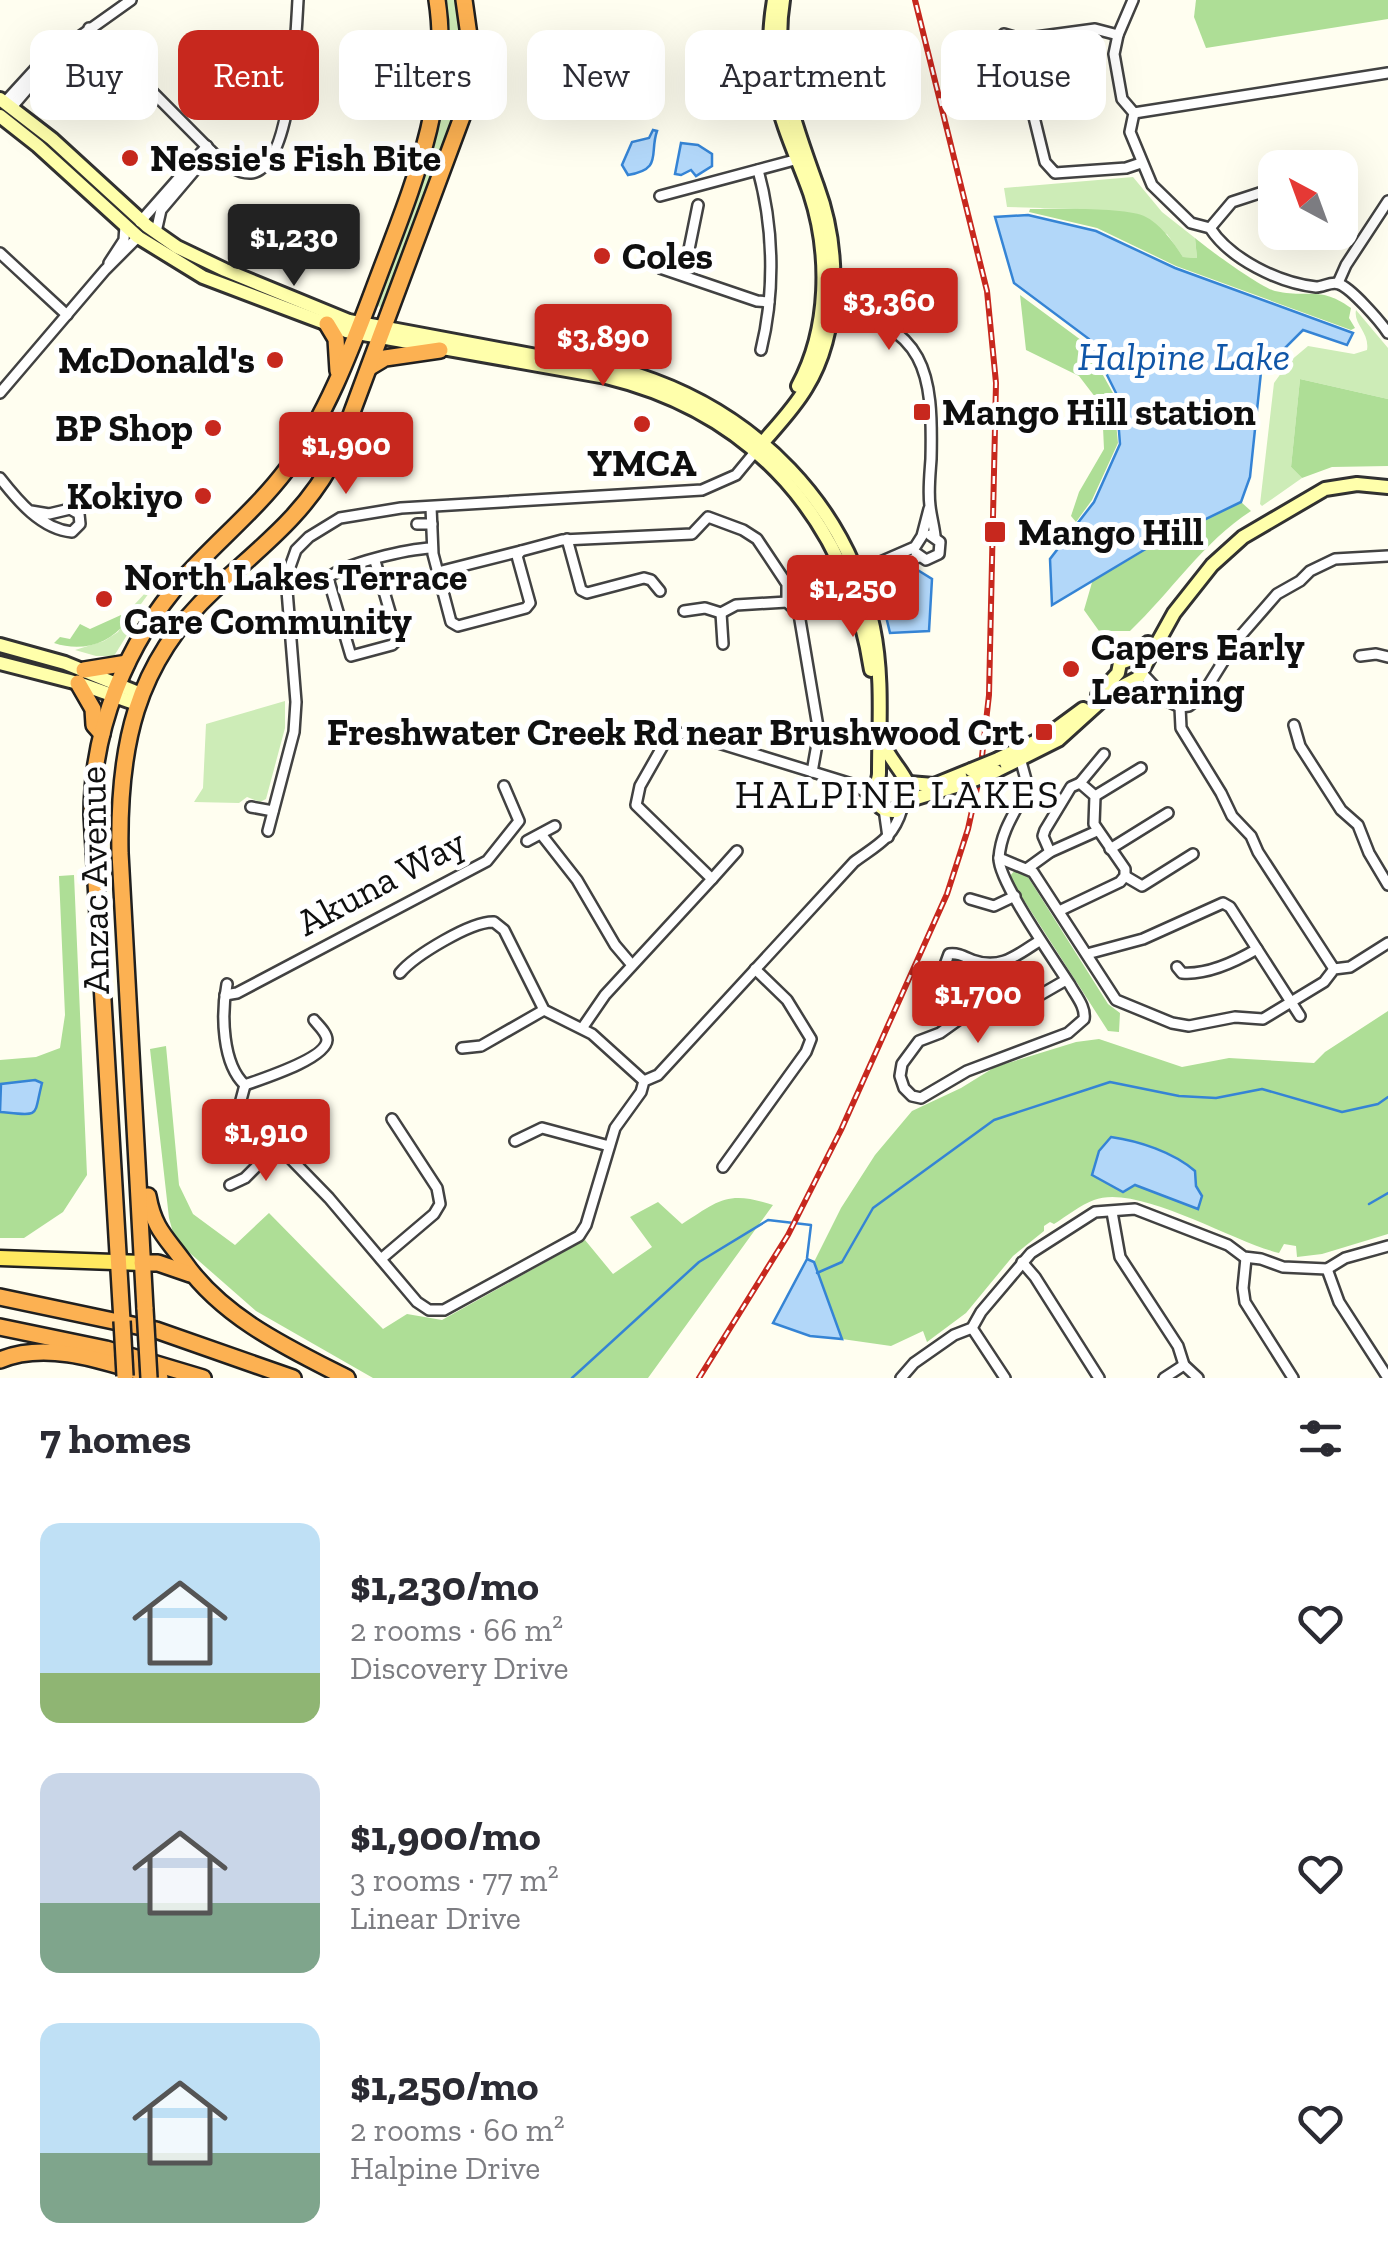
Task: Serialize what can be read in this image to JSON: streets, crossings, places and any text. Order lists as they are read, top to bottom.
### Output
{
  "streets": {
    "highway": ["Anzac Avenue"],
    "street": ["Akuna Way"]
  },
  "districts": ["HALPINE LAKES"],
  "water": ["Halpine Lake"],
  "places": {
    "other": [
      "Nessie's Fish Bite",
      "Coles",
      "McDonald's",
      "YMCA",
      "BP Shop",
      "Kokiyo",
      "North Lakes Terrace Care Community",
      "Capers Early Learning"
    ],
    "transit": ["Mango Hill station", "Mango Hill", "Freshwater Creek Rd near Brushwood Crt"]
  },
  "north": "top left",
  "page": {
    "chip": [
      "Buy",
      "Rent",
      "Filters",
      "New",
      "Apartment",
      "House"
    ],
    "price": [
      "$1,230",
      "$3,360",
      "$3,890",
      "$1,900",
      "$1,250",
      "$1,700",
      "$1,910"
    ],
    "heading": "7 homes",
    "list": [
      {
        "name": "$1,230/mo",
        "note": "2 rooms · 66 m² · Discovery Drive"
      },
      {
        "name": "$1,900/mo",
        "note": "3 rooms · 77 m² · Linear Drive"
      },
      {
        "name": "$1,250/mo",
        "note": "2 rooms · 60 m² · Halpine Drive"
      }
    ]
  }
}
